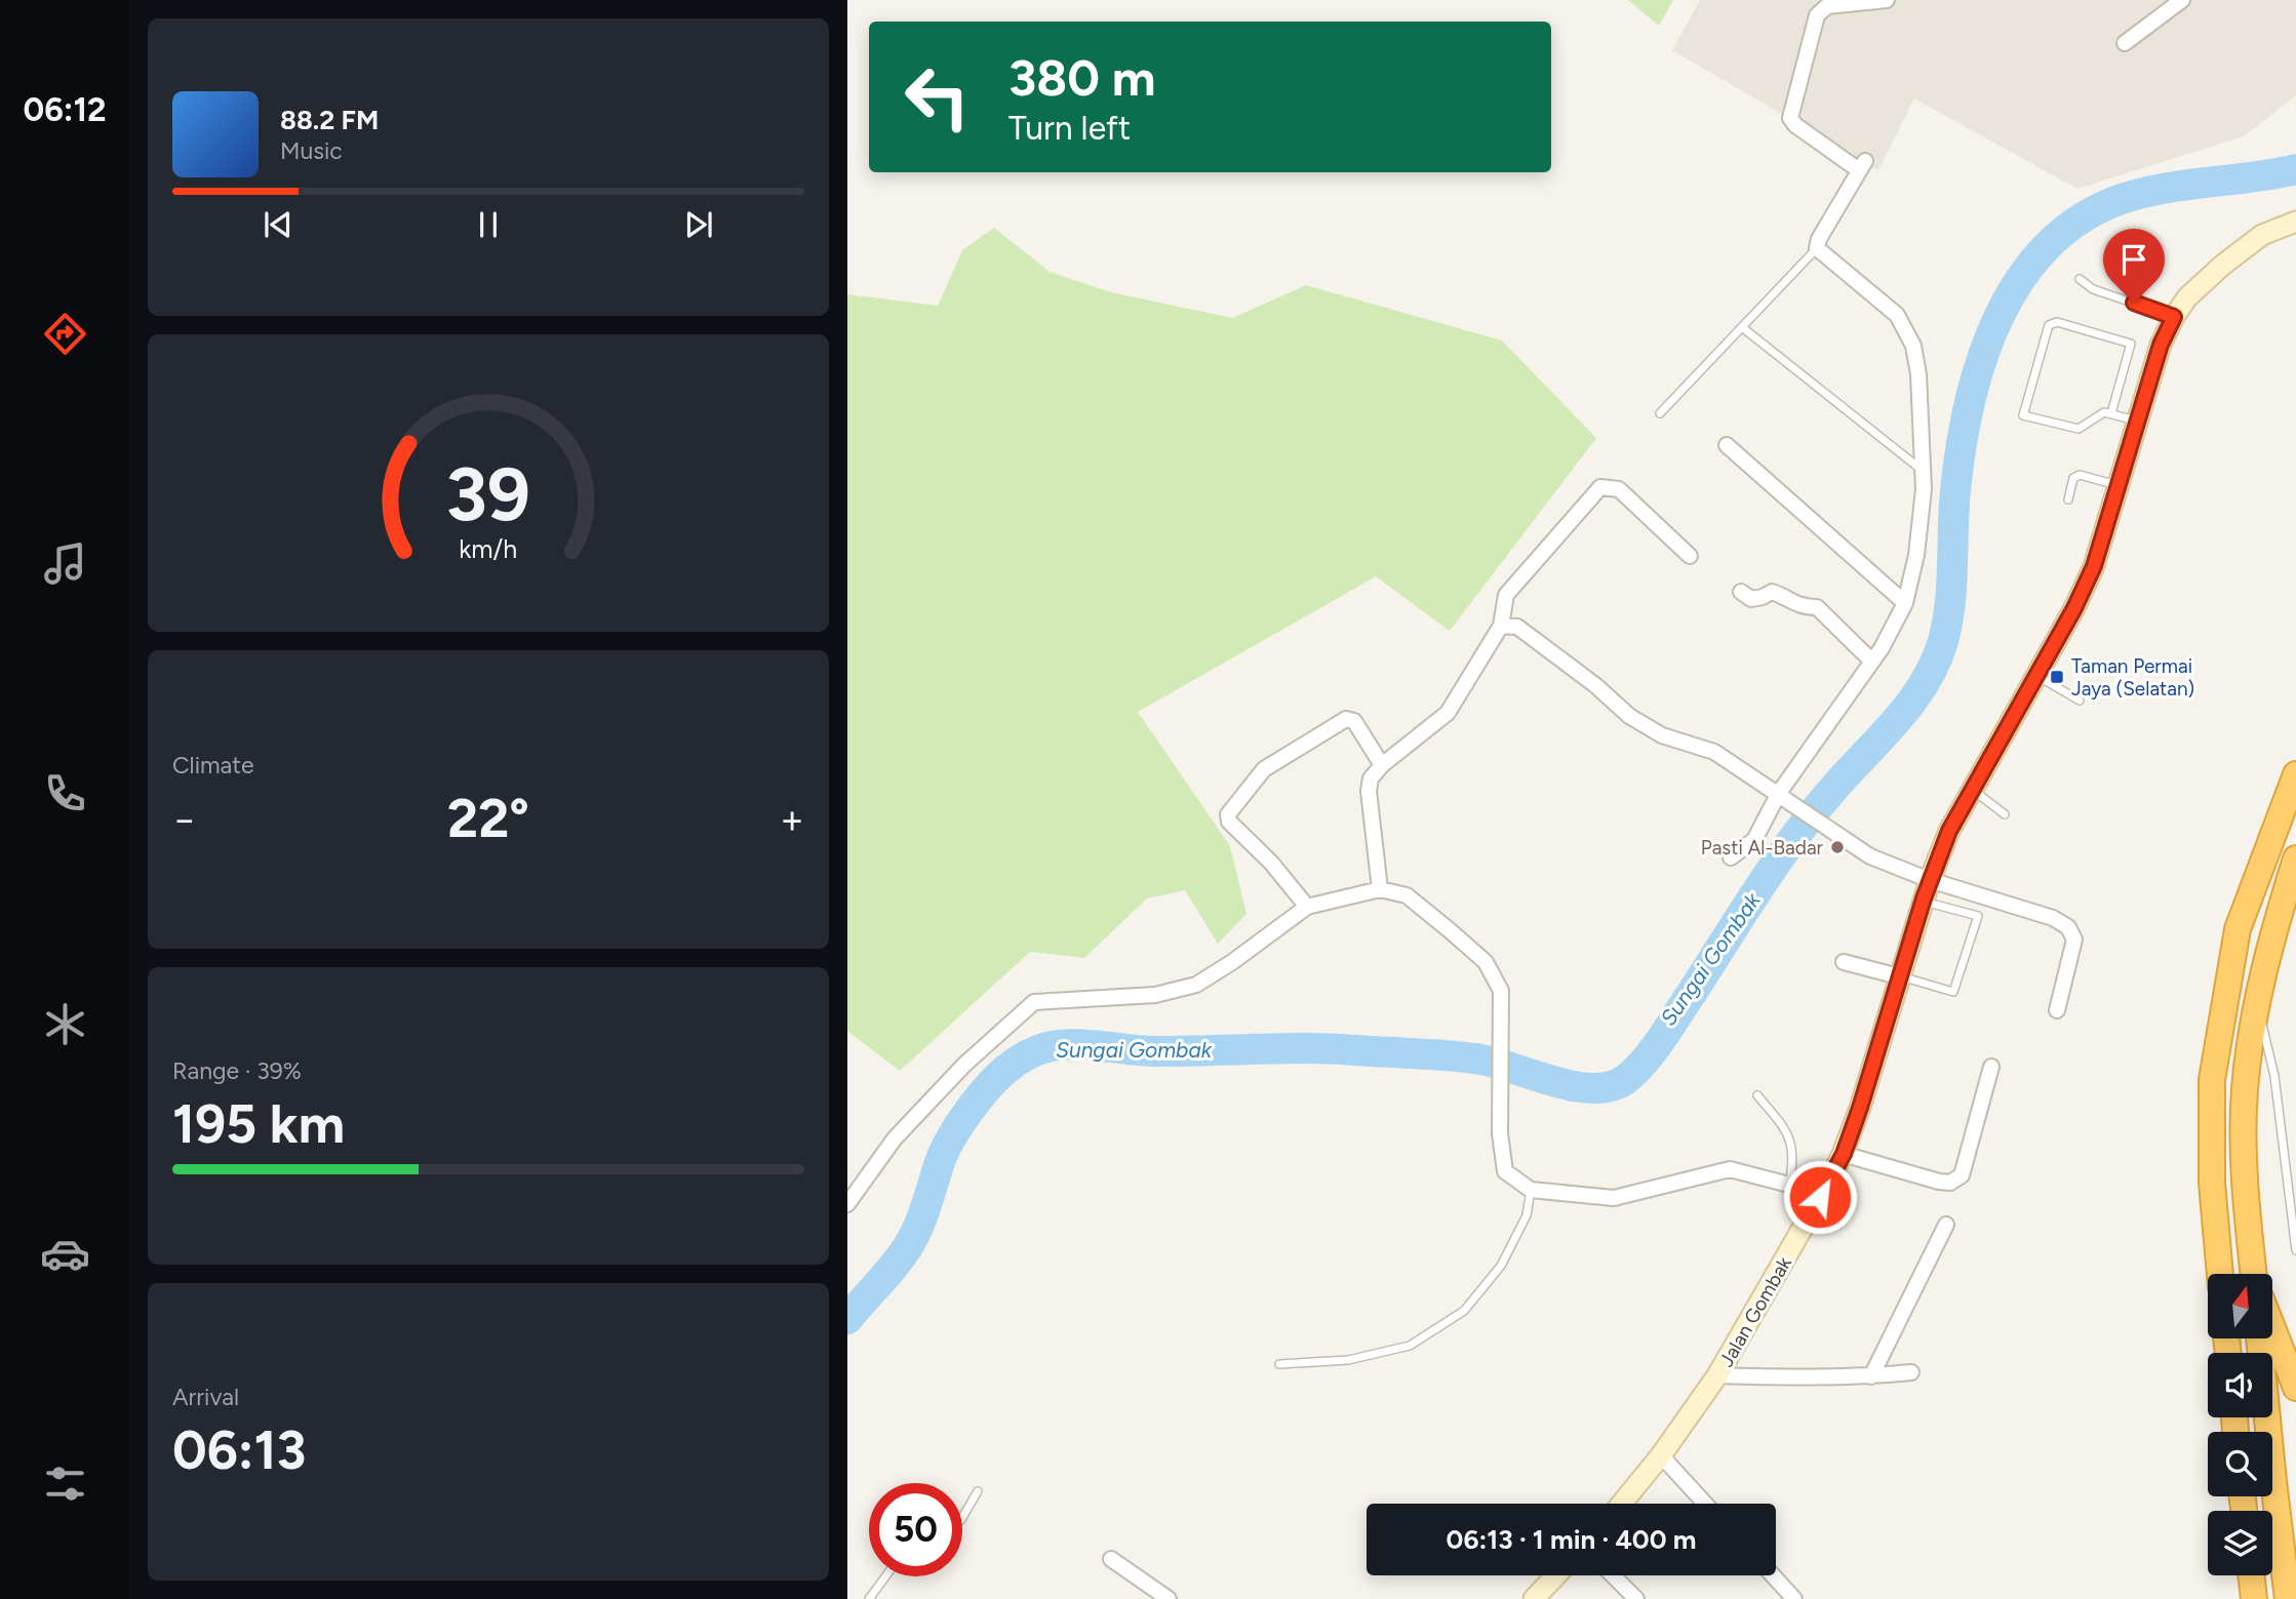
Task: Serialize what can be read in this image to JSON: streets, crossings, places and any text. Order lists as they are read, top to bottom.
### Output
{
  "streets": {
    "main road": ["Jalan Gombak"]
  },
  "water": ["Sungai Gombak"],
  "places": {
    "transit": ["Taman Permai Jaya (Selatan)"],
    "other": ["Pasti Al-Badar"]
  },
  "north": "top",
  "page": {
    "tabs": "06:12",
    "turn": ["380 m", "Turn left"],
    "song": ["88.2 FM", "Music"],
    "tile": [
      "Climate",
      ["Range · 39%", "195 km"],
      ["Arrival", "06:13"]
    ],
    "heat": ["−", "22°", "+"],
    "limit": "50",
    "trip": "06:13 · 1 min · 400 m",
    "gauge": ["39", "km/h"]
  }
}
